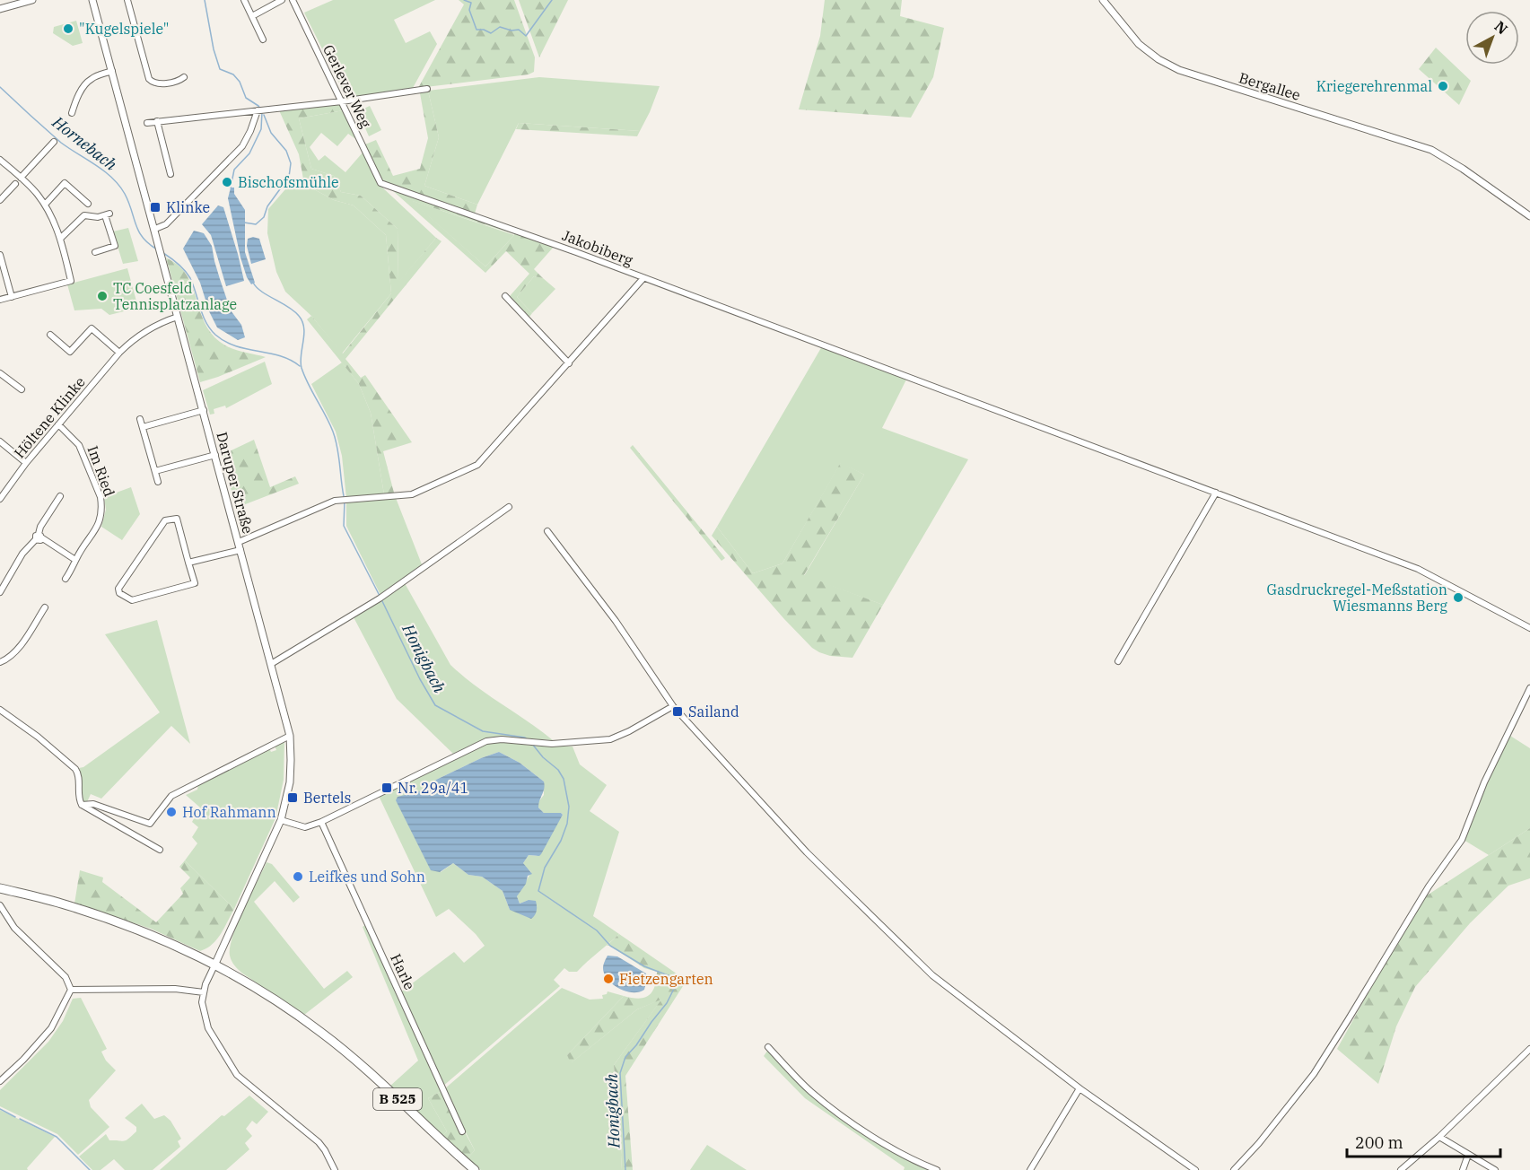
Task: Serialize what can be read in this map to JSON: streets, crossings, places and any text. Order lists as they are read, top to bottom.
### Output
{
  "streets": {
    "main road": ["B 525"],
    "street": [
      "Gerlever Weg",
      "Bergallee",
      "Jakobiberg",
      "Höltene Klinke",
      "Im Ried",
      "Daruper Straße",
      "Harle"
    ]
  },
  "crossings": [
    ["Gerlever Weg", "Jakobiberg"],
    ["Jakobiberg", "Daruper Straße"],
    ["Höltene Klinke", "Im Ried"],
    ["Höltene Klinke", "Daruper Straße"],
    ["Daruper Straße", "B 525"]
  ],
  "water": ["Hornebach", "Honigbach"],
  "places": {
    "other": [
      "\"Kugelspiele\"",
      "Kriegerehrenmal",
      "Bischofsmühle",
      "TC Coesfeld Tennisplatzanlage",
      "Gasdruckregel-Meßstation Wiesmanns Berg",
      "Hof Rahmann",
      "Leifkes und Sohn",
      "Fietzengarten"
    ],
    "transit": [
      "Klinke",
      "Sailand",
      "Nr. 29a/41",
      "Bertels"
    ]
  },
  "scale_bar": "200 m",
  "north": "top right"
}
